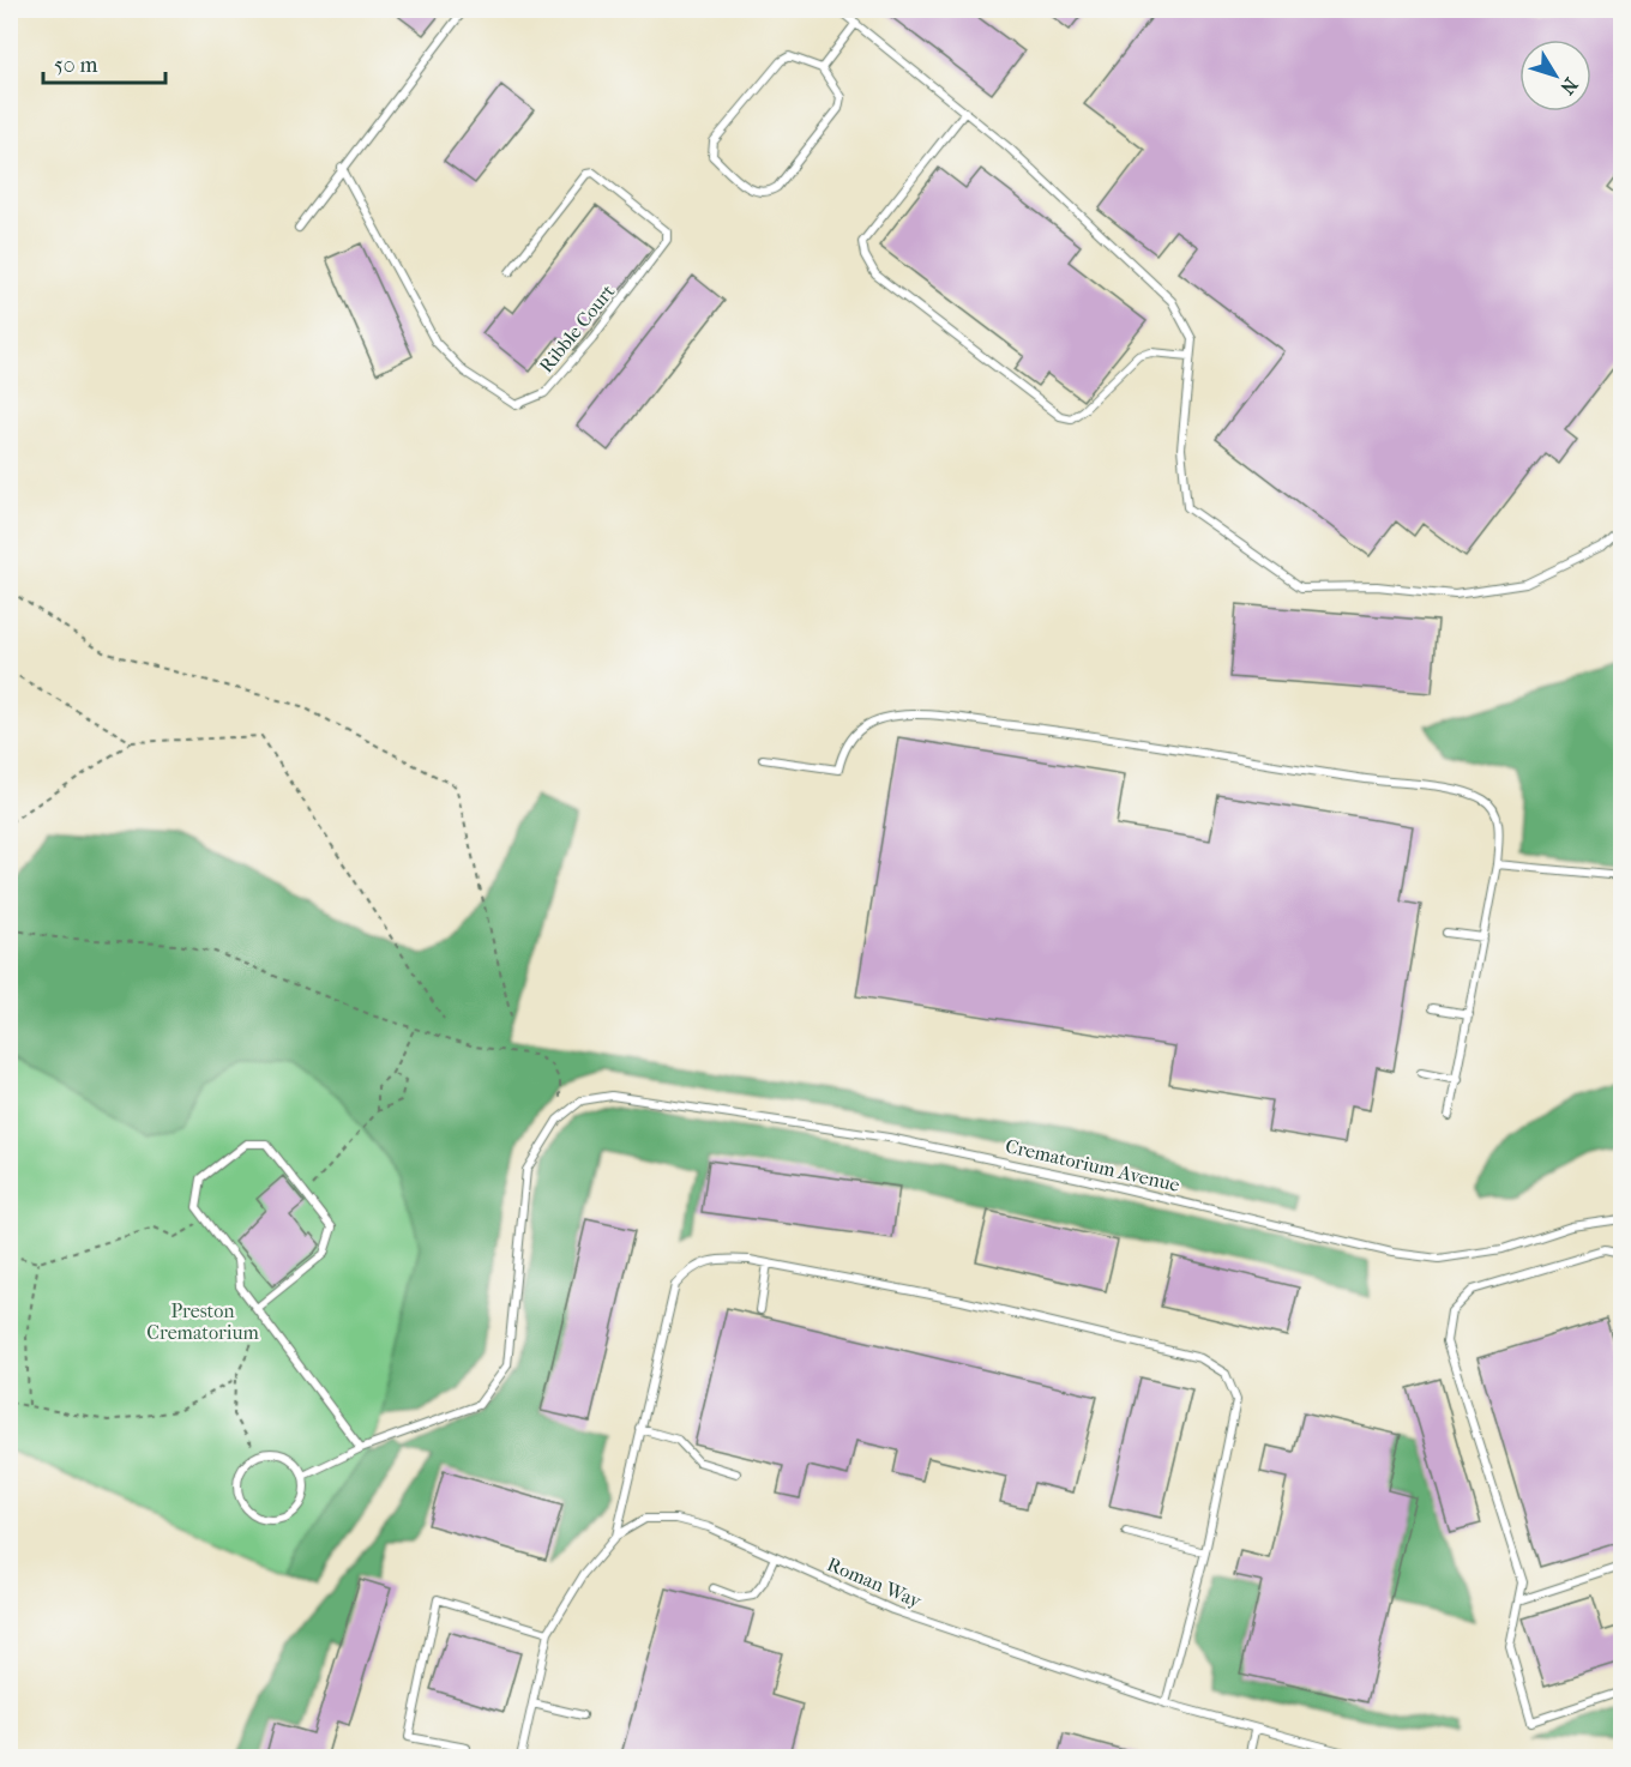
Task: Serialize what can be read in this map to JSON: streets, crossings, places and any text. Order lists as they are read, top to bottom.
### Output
{
  "streets": {
    "lane": ["Ribble Court", "Crematorium Avenue", "Roman Way"]
  },
  "parks": ["Preston Crematorium"],
  "scale_bar": "50 m",
  "north": "bottom right"
}
